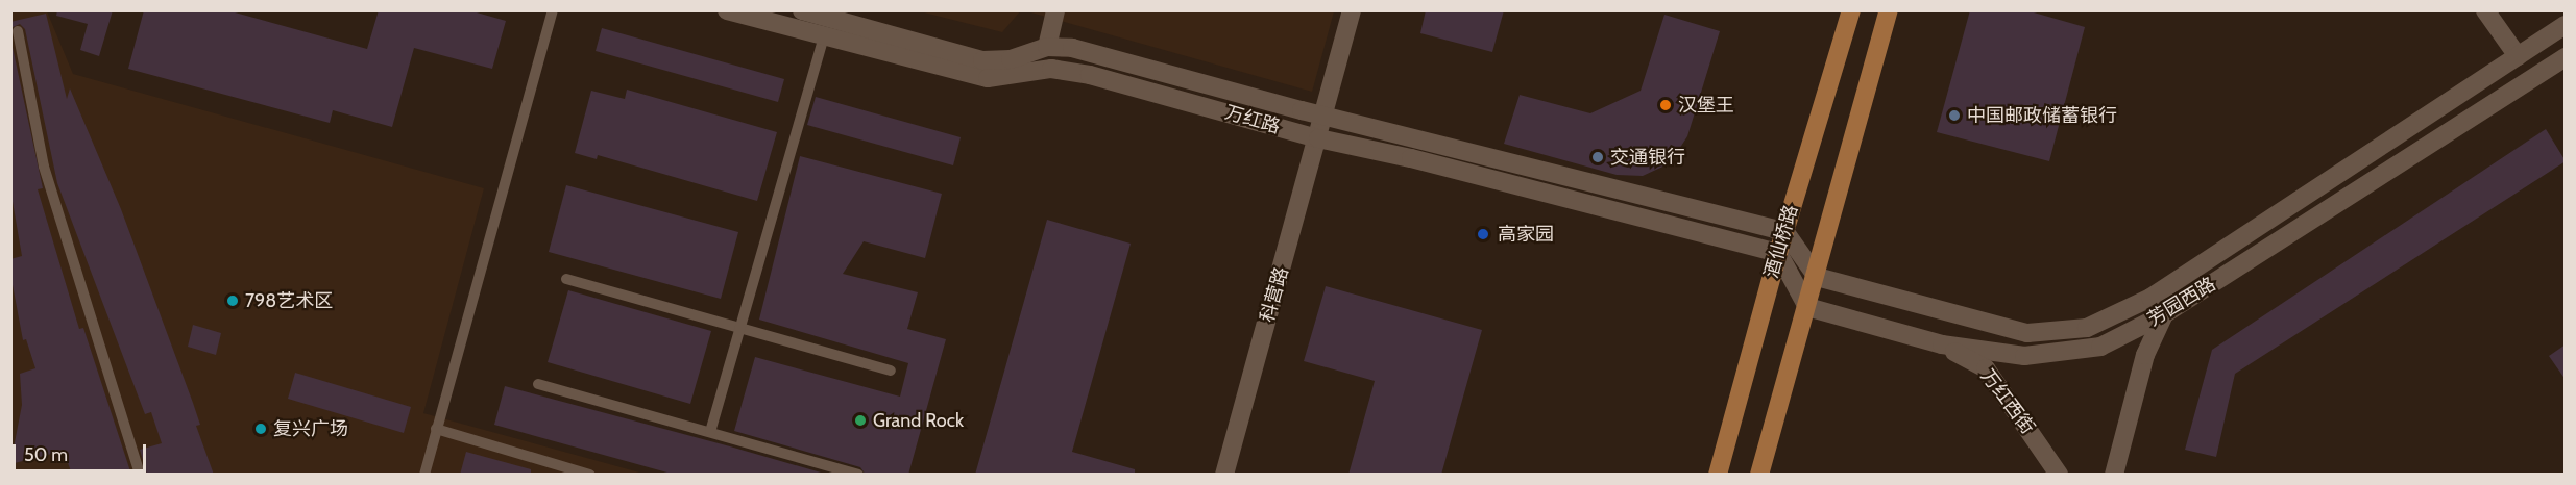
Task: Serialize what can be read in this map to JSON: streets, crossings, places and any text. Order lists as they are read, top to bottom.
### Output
{
  "streets": {
    "main road": ["酒仙桥路"],
    "street": [
      "万红路",
      "科营路",
      "芳园西路",
      "万红西街"
    ]
  },
  "crossings": [
    ["万红路", "酒仙桥路"],
    ["万红路", "科营路"],
    ["芳园西路", "万红西街"]
  ],
  "places": [
    "汉堡王",
    "中国邮政储蓄银行",
    "交通银行",
    "高家园",
    "798艺术区",
    "Grand Rock",
    "复兴广场"
  ],
  "scale_bar": "50 m"
}
